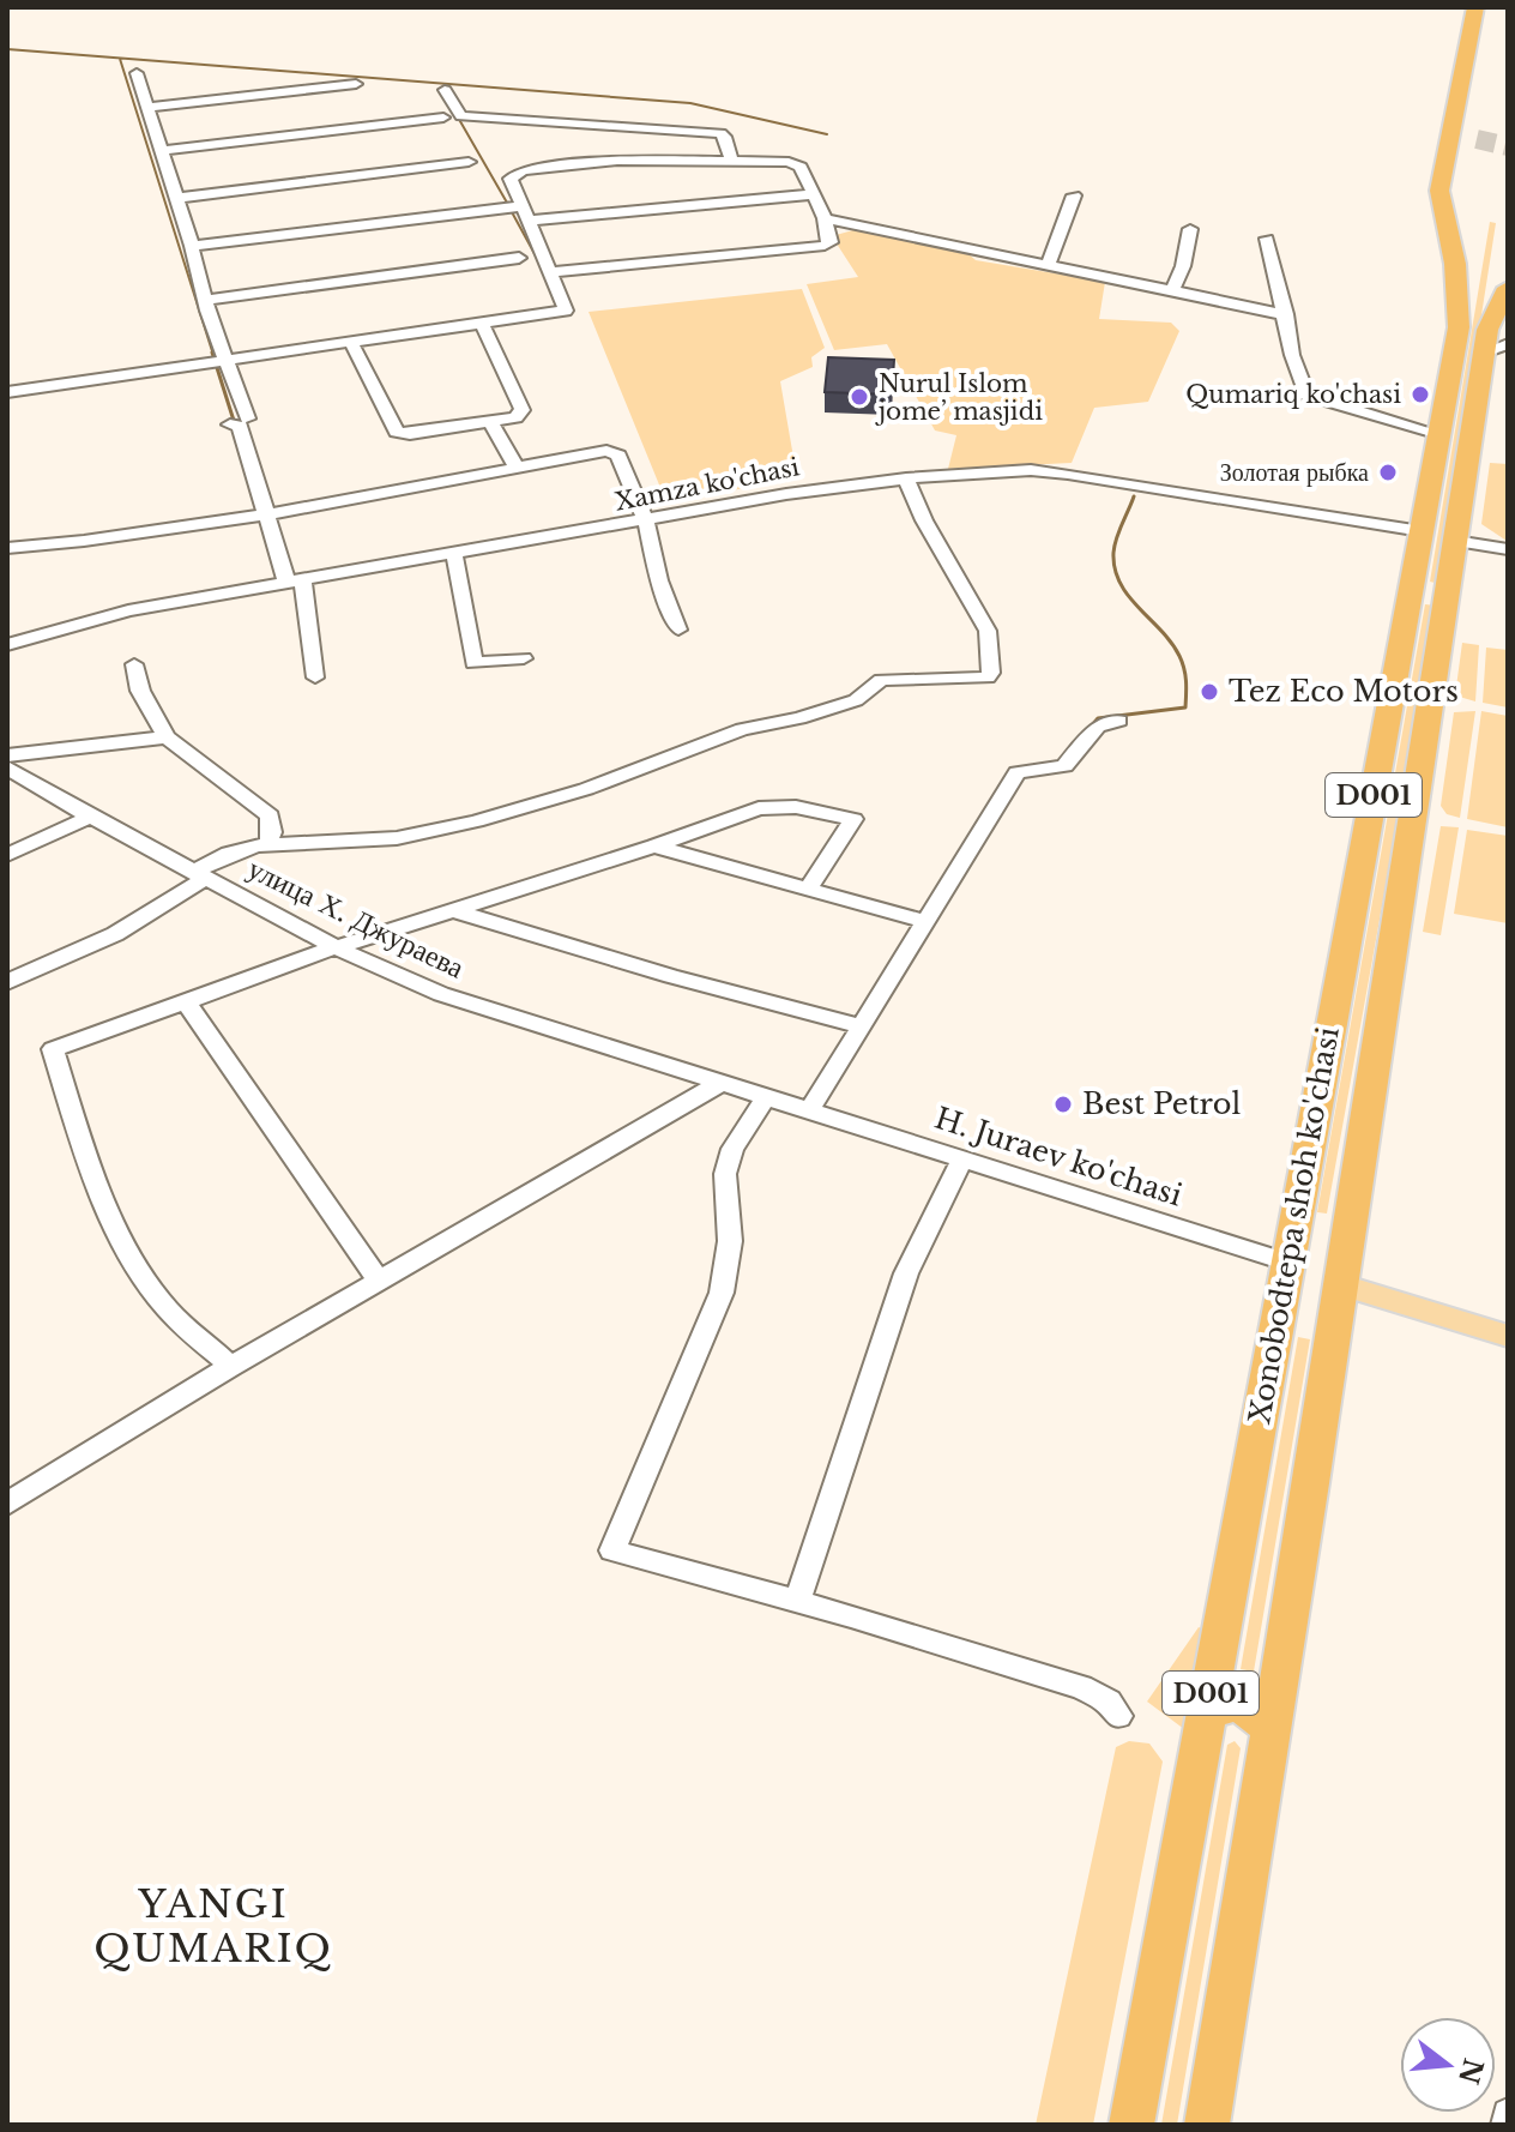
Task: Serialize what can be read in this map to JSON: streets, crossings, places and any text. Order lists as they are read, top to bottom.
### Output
{
  "streets": {
    "highway": ["D001", "Xonobodtepa shoh ko'chasi"],
    "street": ["Xamza ko'chasi", "улица Х. Джураева", "H. Juraev ko'chasi"]
  },
  "crossings": [
    ["Xamza ko'chasi", "Xonobodtepa shoh ko'chasi"],
    ["D001", "Xonobodtepa shoh ko'chasi"],
    ["улица Х. Джураева", "H. Juraev ko'chasi"],
    ["H. Juraev ko'chasi", "Xonobodtepa shoh ko'chasi"]
  ],
  "districts": ["YANGI QUMARIQ"],
  "places": [
    "Qumariq ko'chasi",
    "Nurul Islom jome’ masjidi",
    "Золотая рыбка",
    "Tez Eco Motors",
    "Best Petrol"
  ],
  "north": "right"
}
